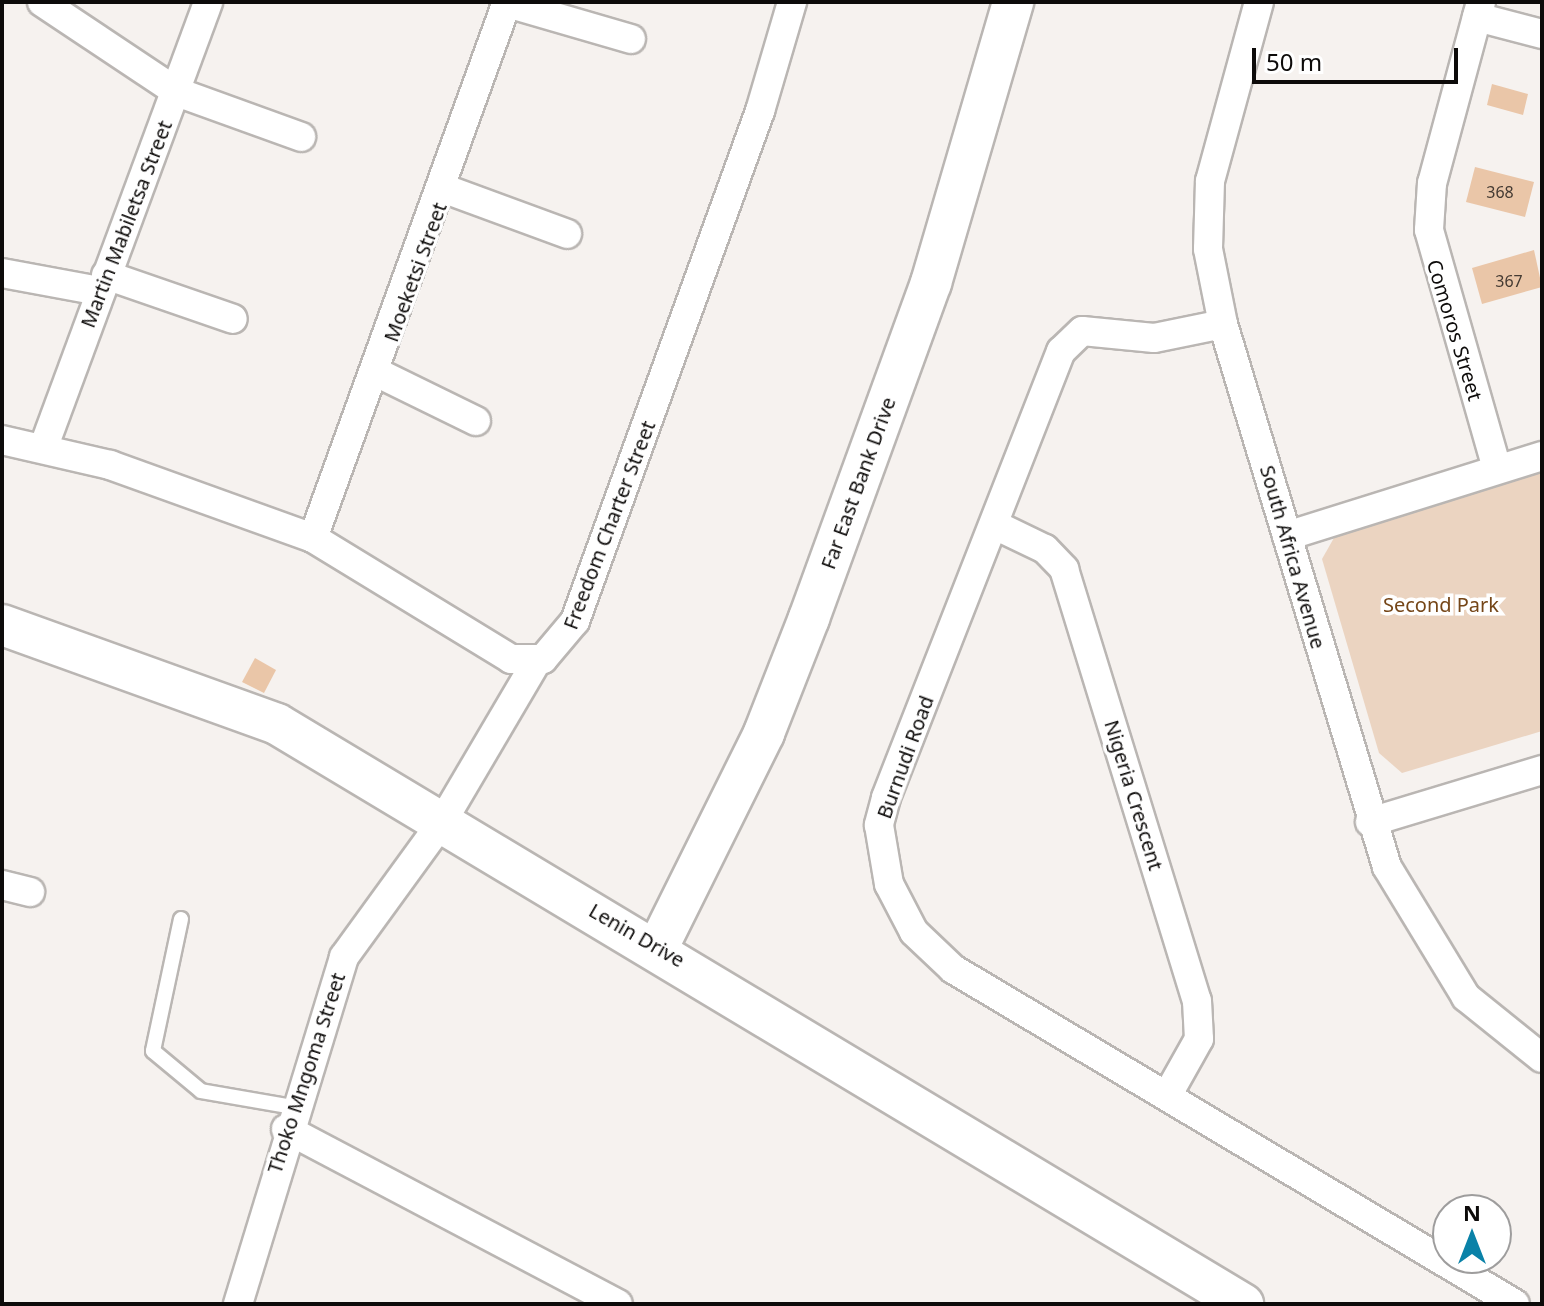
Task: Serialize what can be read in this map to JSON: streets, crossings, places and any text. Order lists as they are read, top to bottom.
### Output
{
  "streets": {
    "street": [
      "Martin Mabiletsa Street",
      "Moeketsi Street",
      "Comoros Street",
      "Far East Bank Drive",
      "Freedom Charter Street",
      "South Africa Avenue",
      "Burnudi Road",
      "Nigeria Crescent",
      "Lenin Drive",
      "Thoko Mngoma Street"
    ]
  },
  "crossings": [
    ["Far East Bank Drive", "Lenin Drive"],
    ["Freedom Charter Street", "Lenin Drive"],
    ["Freedom Charter Street", "Thoko Mngoma Street"],
    ["South Africa Avenue", "Burnudi Road"],
    ["Burnudi Road", "Nigeria Crescent"],
    ["Lenin Drive", "Thoko Mngoma Street"]
  ],
  "parks": ["Second Park"],
  "house_numbers": ["368", "367"],
  "scale_bar": "50 m",
  "north": "top"
}
